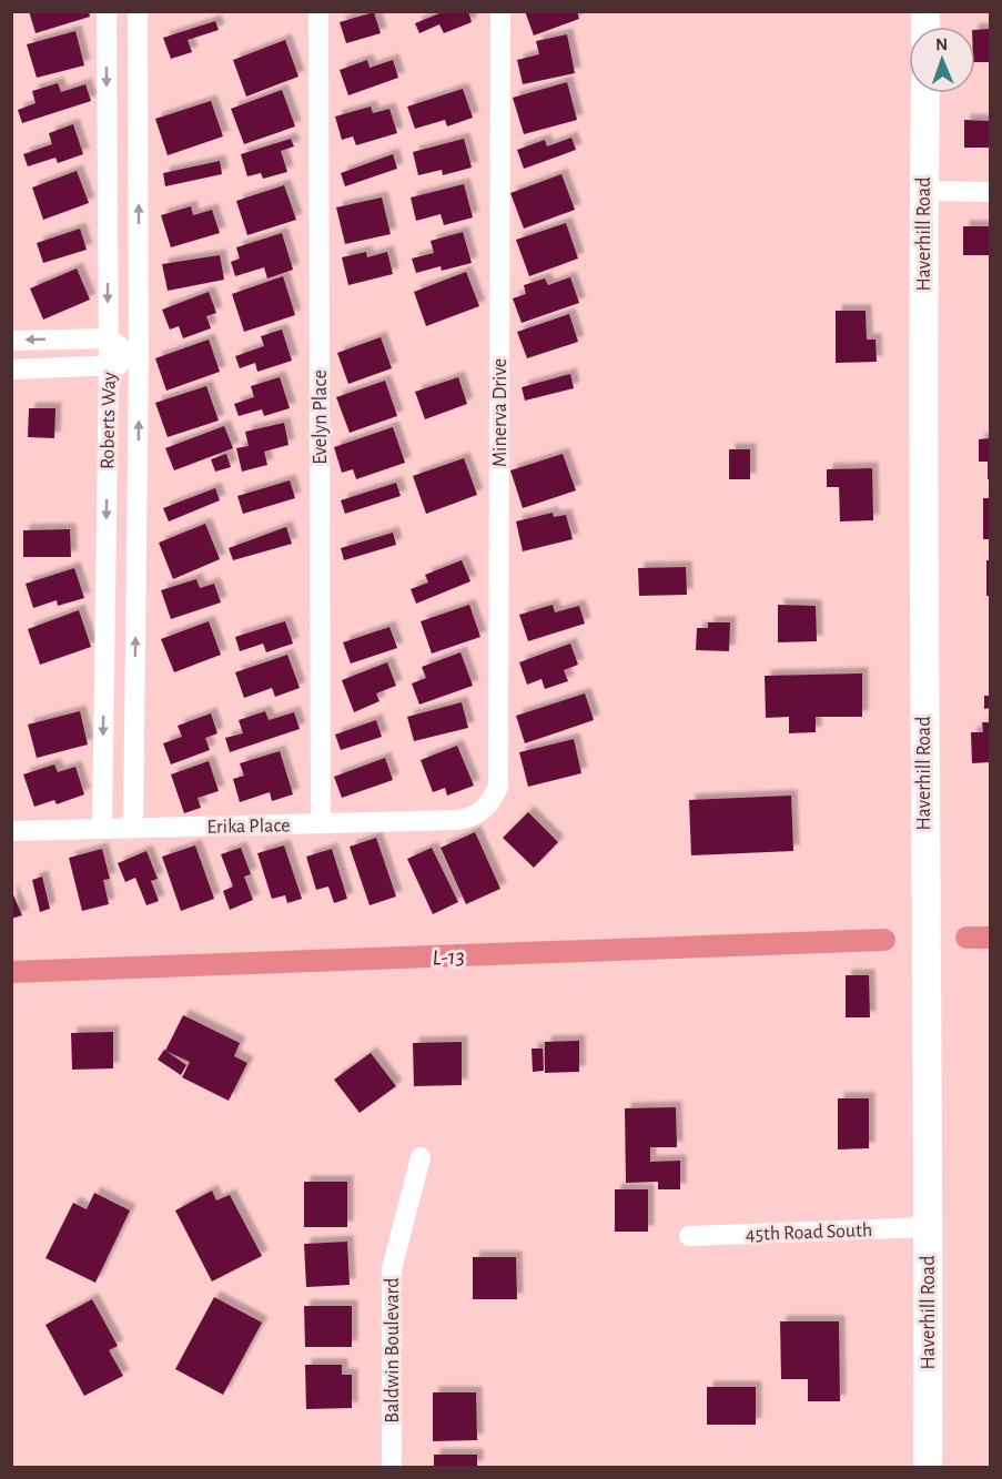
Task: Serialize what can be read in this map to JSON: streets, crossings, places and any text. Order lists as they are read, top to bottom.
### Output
{
  "streets": {
    "street": [
      "Haverhill Road",
      "Minerva Drive",
      "Evelyn Place",
      "Roberts Way",
      "Erika Place",
      "45th Road South",
      "Baldwin Boulevard"
    ]
  },
  "crossings": [
    ["Haverhill Road", "45th Road South"],
    ["Minerva Drive", "Erika Place"],
    ["Evelyn Place", "Erika Place"],
    ["Roberts Way", "Erika Place"]
  ],
  "water": ["L-13"],
  "north": "top"
}
